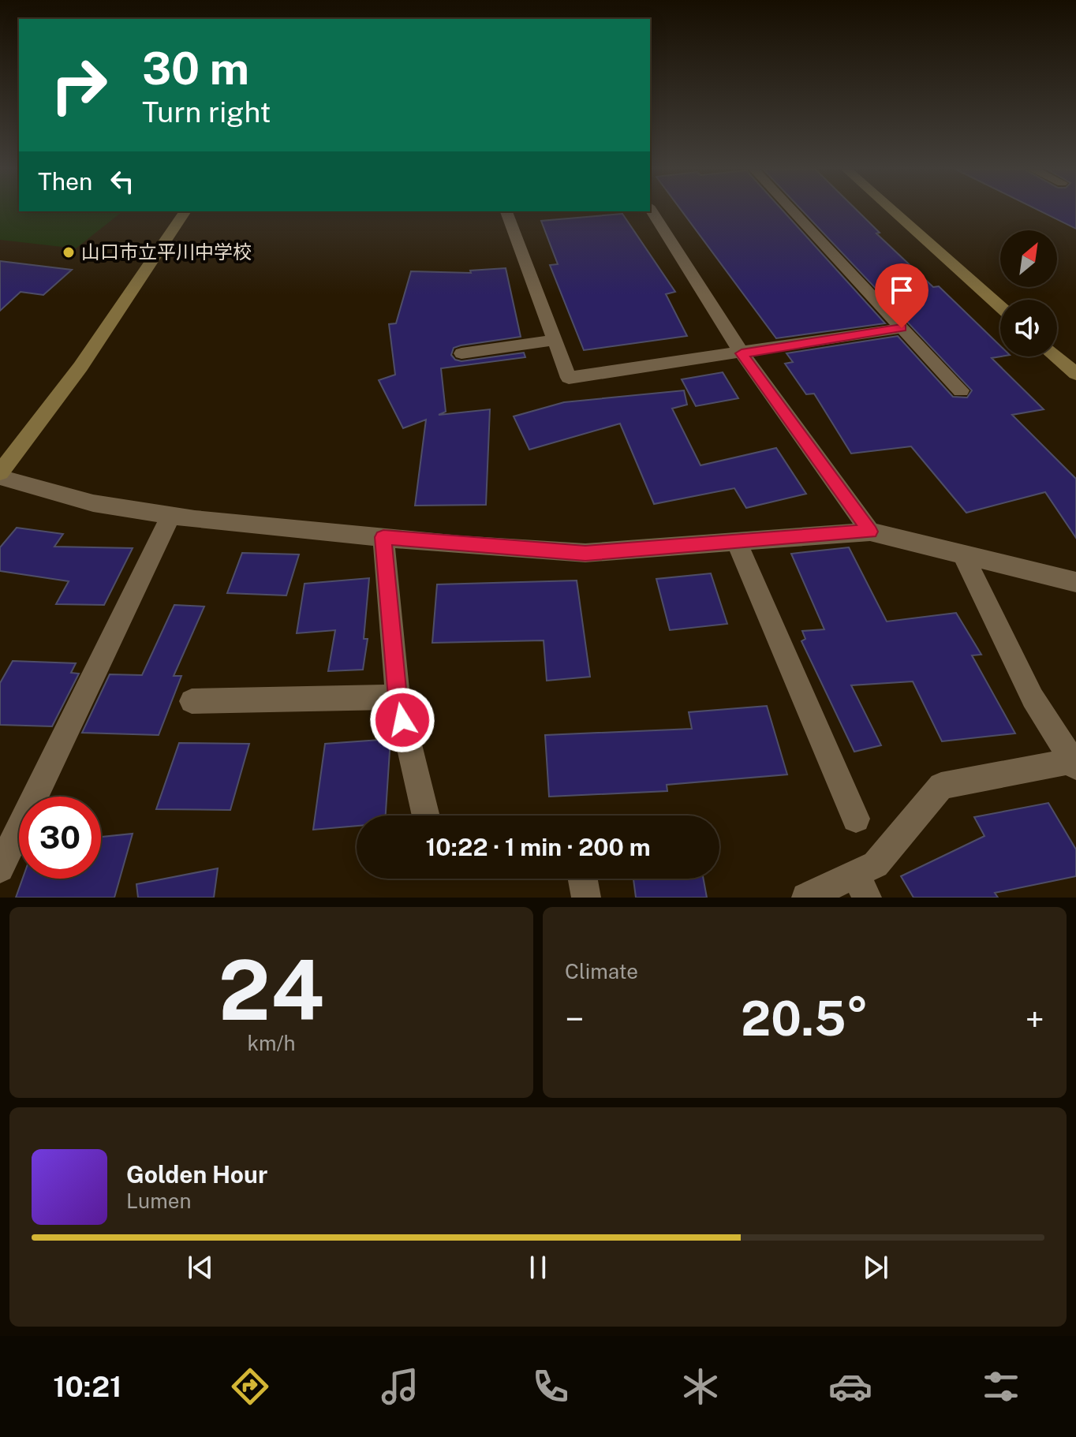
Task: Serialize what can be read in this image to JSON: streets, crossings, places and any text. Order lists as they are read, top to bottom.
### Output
{
  "places": ["山口市立平川中学校"],
  "north": "top right",
  "page": {
    "turn": ["30 m", "Turn right"],
    "then": "Then",
    "limit": "30",
    "trip": "10:22 · 1 min · 200 m",
    "tile": [
      ["24", "km/h"],
      "Climate"
    ],
    "heat": ["−", "20.5°", "+"],
    "song": ["Golden Hour", "Lumen"],
    "tabs": "10:21"
  }
}
